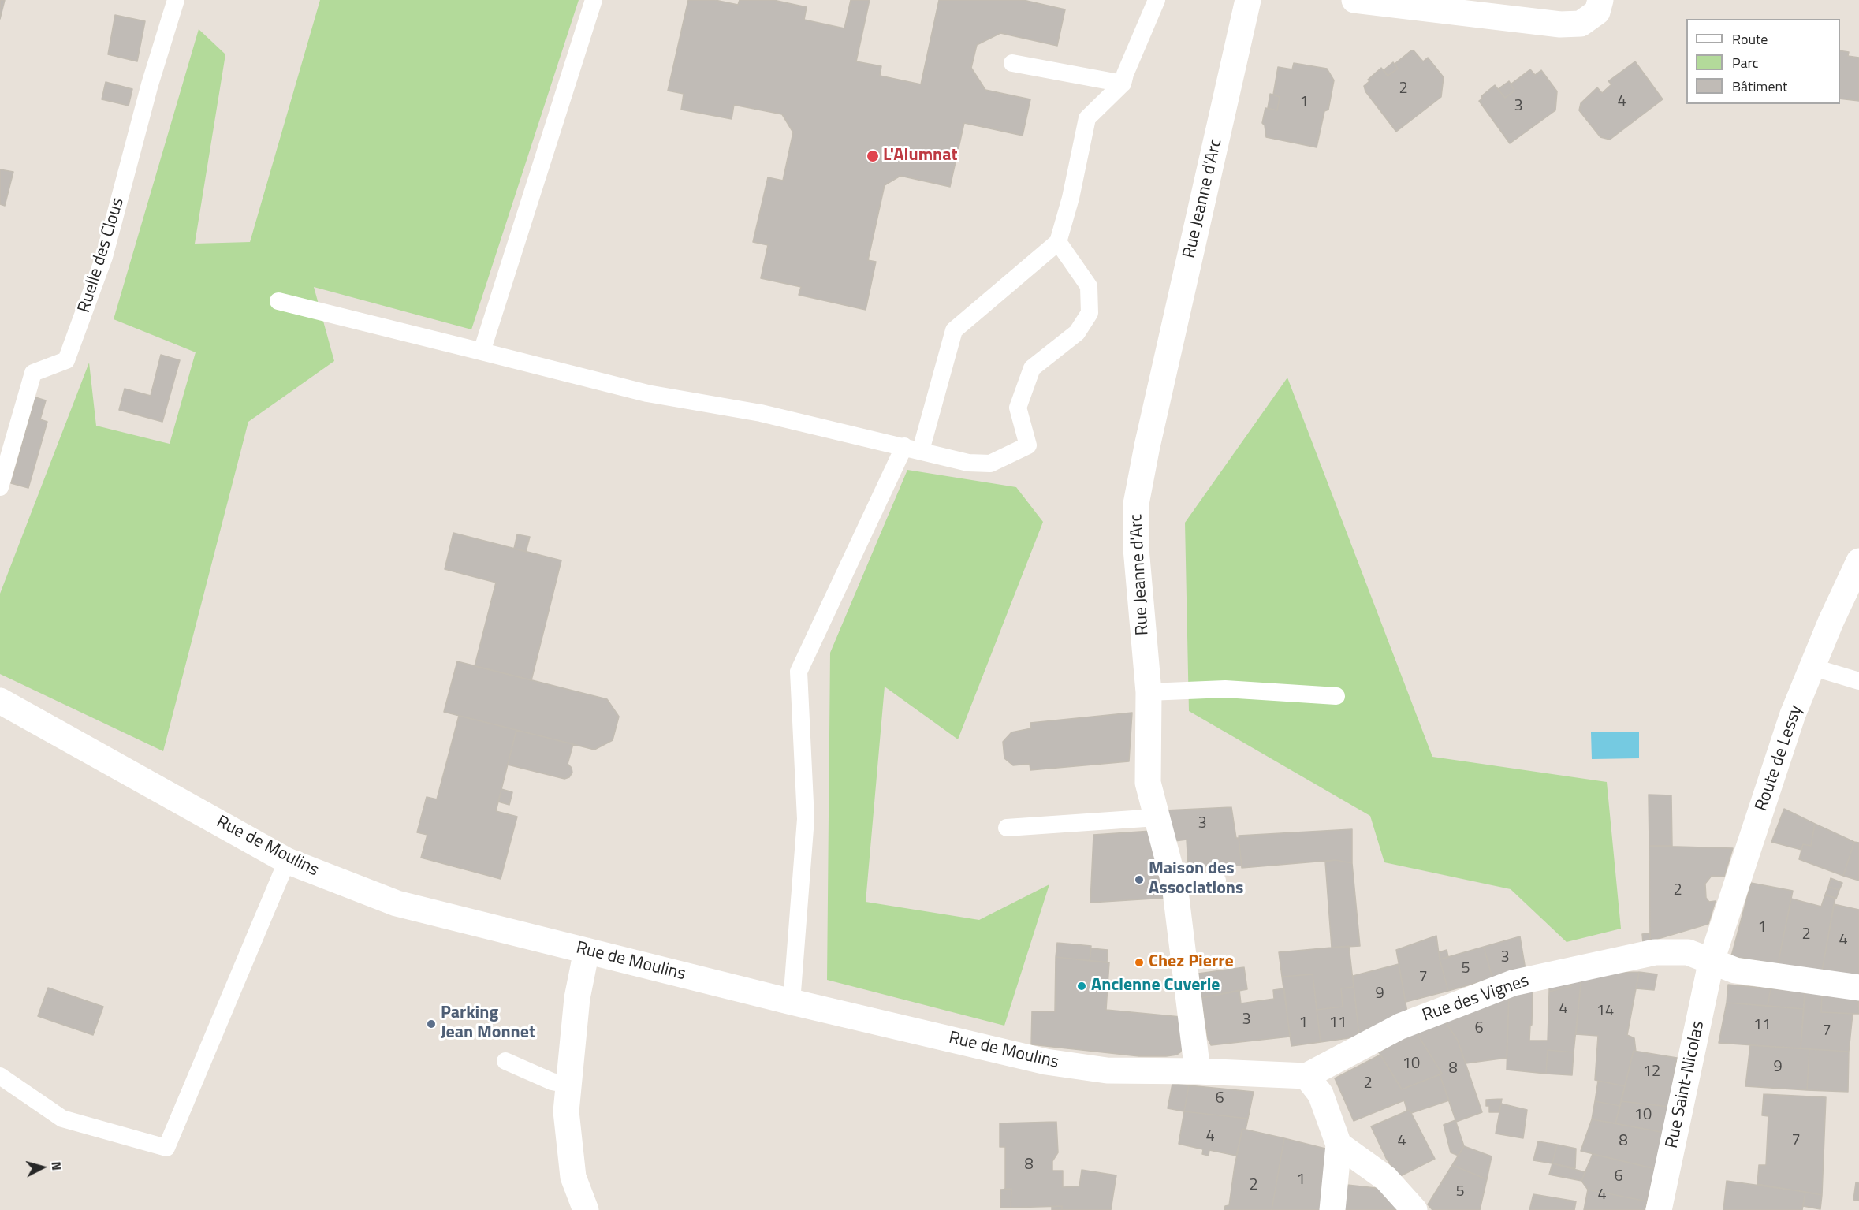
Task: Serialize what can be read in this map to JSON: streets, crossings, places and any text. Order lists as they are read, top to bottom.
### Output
{
  "streets": {
    "street": [
      "Rue Jeanne d'Arc",
      "Route de Lessy",
      "Rue de Moulins",
      "Rue des Vignes",
      "Rue Saint-Nicolas"
    ],
    "lane": ["Ruelle des Clous"]
  },
  "crossings": [
    ["Rue Jeanne d'Arc", "Rue de Moulins"],
    ["Route de Lessy", "Rue des Vignes"],
    ["Route de Lessy", "Rue Saint-Nicolas"],
    ["Rue de Moulins", "Rue des Vignes"],
    ["Rue des Vignes", "Rue Saint-Nicolas"]
  ],
  "places": [
    "L'Alumnat",
    "Maison des Associations",
    "Chez Pierre",
    "Ancienne Cuverie",
    "Parking Jean Monnet"
  ],
  "house_numbers": [
    "2",
    "4",
    "1",
    "3",
    "3",
    "2",
    "1",
    "2",
    "4",
    "3",
    "5",
    "7",
    "9",
    "4",
    "14",
    "3",
    "1",
    "11",
    "11",
    "6",
    "7",
    "10",
    "9",
    "8",
    "12",
    "2",
    "6",
    "10",
    "4",
    "7",
    "4",
    "8",
    "8",
    "6",
    "1",
    "2",
    "5",
    "4"
  ],
  "legend": ["Route", "Parc", "Bâtiment"],
  "north": "right"
}
